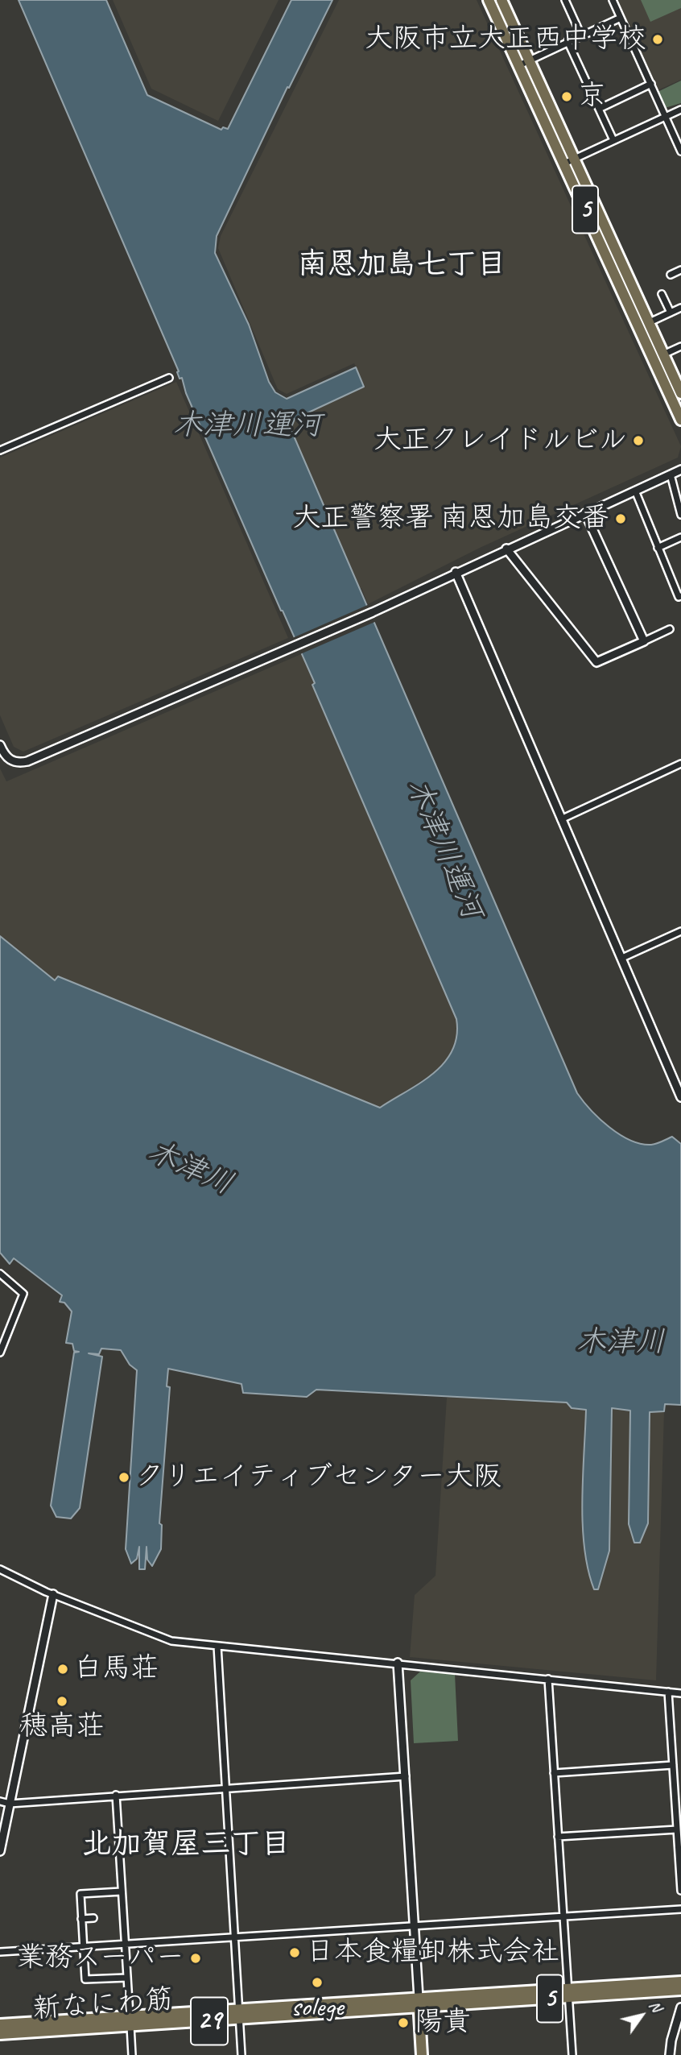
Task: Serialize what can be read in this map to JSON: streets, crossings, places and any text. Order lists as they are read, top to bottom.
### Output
{
  "streets": {
    "main road": ["5", "新なにわ筋", "29"]
  },
  "districts": ["南恩加島七丁目", "北加賀屋三丁目"],
  "water": ["木津川運河", "木津川"],
  "places": [
    "大阪市立大正西中学校",
    "京",
    "大正クレイドルビル",
    "大正警察署 南恩加島交番",
    "クリエイティブセンター大阪",
    "白馬荘",
    "穂高荘",
    "日本食糧卸株式会社",
    "業務スーパー",
    "solege",
    "陽貴"
  ],
  "north": "top right"
}
